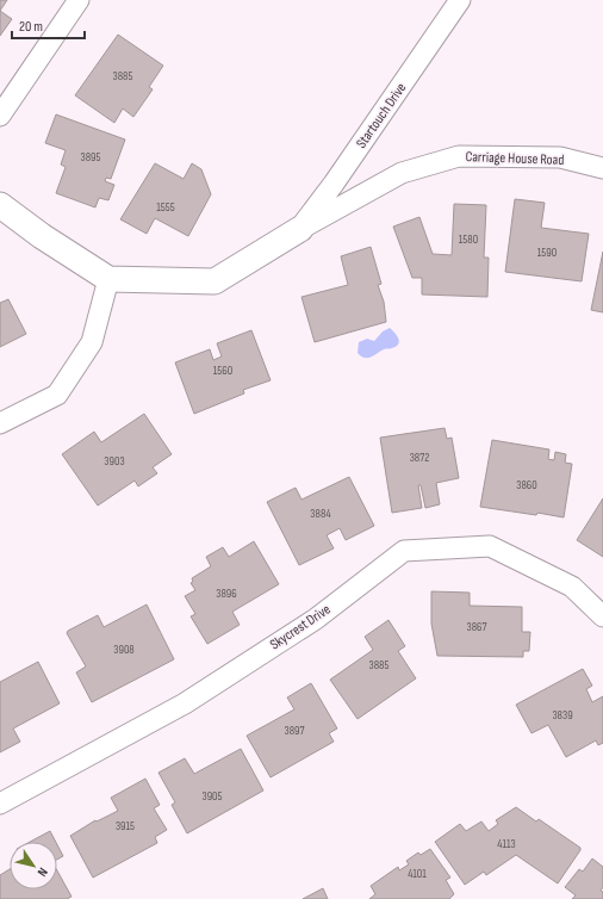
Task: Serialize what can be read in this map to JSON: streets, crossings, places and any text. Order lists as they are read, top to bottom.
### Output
{
  "streets": {
    "street": ["Startouch Drive", "Carriage House Road", "Skycrest Drive"]
  },
  "crossings": [
    ["Startouch Drive", "Carriage House Road"]
  ],
  "house_numbers": [
    "3885",
    "3895",
    "1555",
    "1580",
    "1590",
    "1560",
    "3872",
    "3903",
    "3860",
    "3884",
    "3896",
    "3867",
    "3908",
    "3885",
    "3839",
    "3897",
    "3905",
    "3915",
    "4113",
    "4101"
  ],
  "scale_bar": "20 m",
  "north": "bottom right"
}
